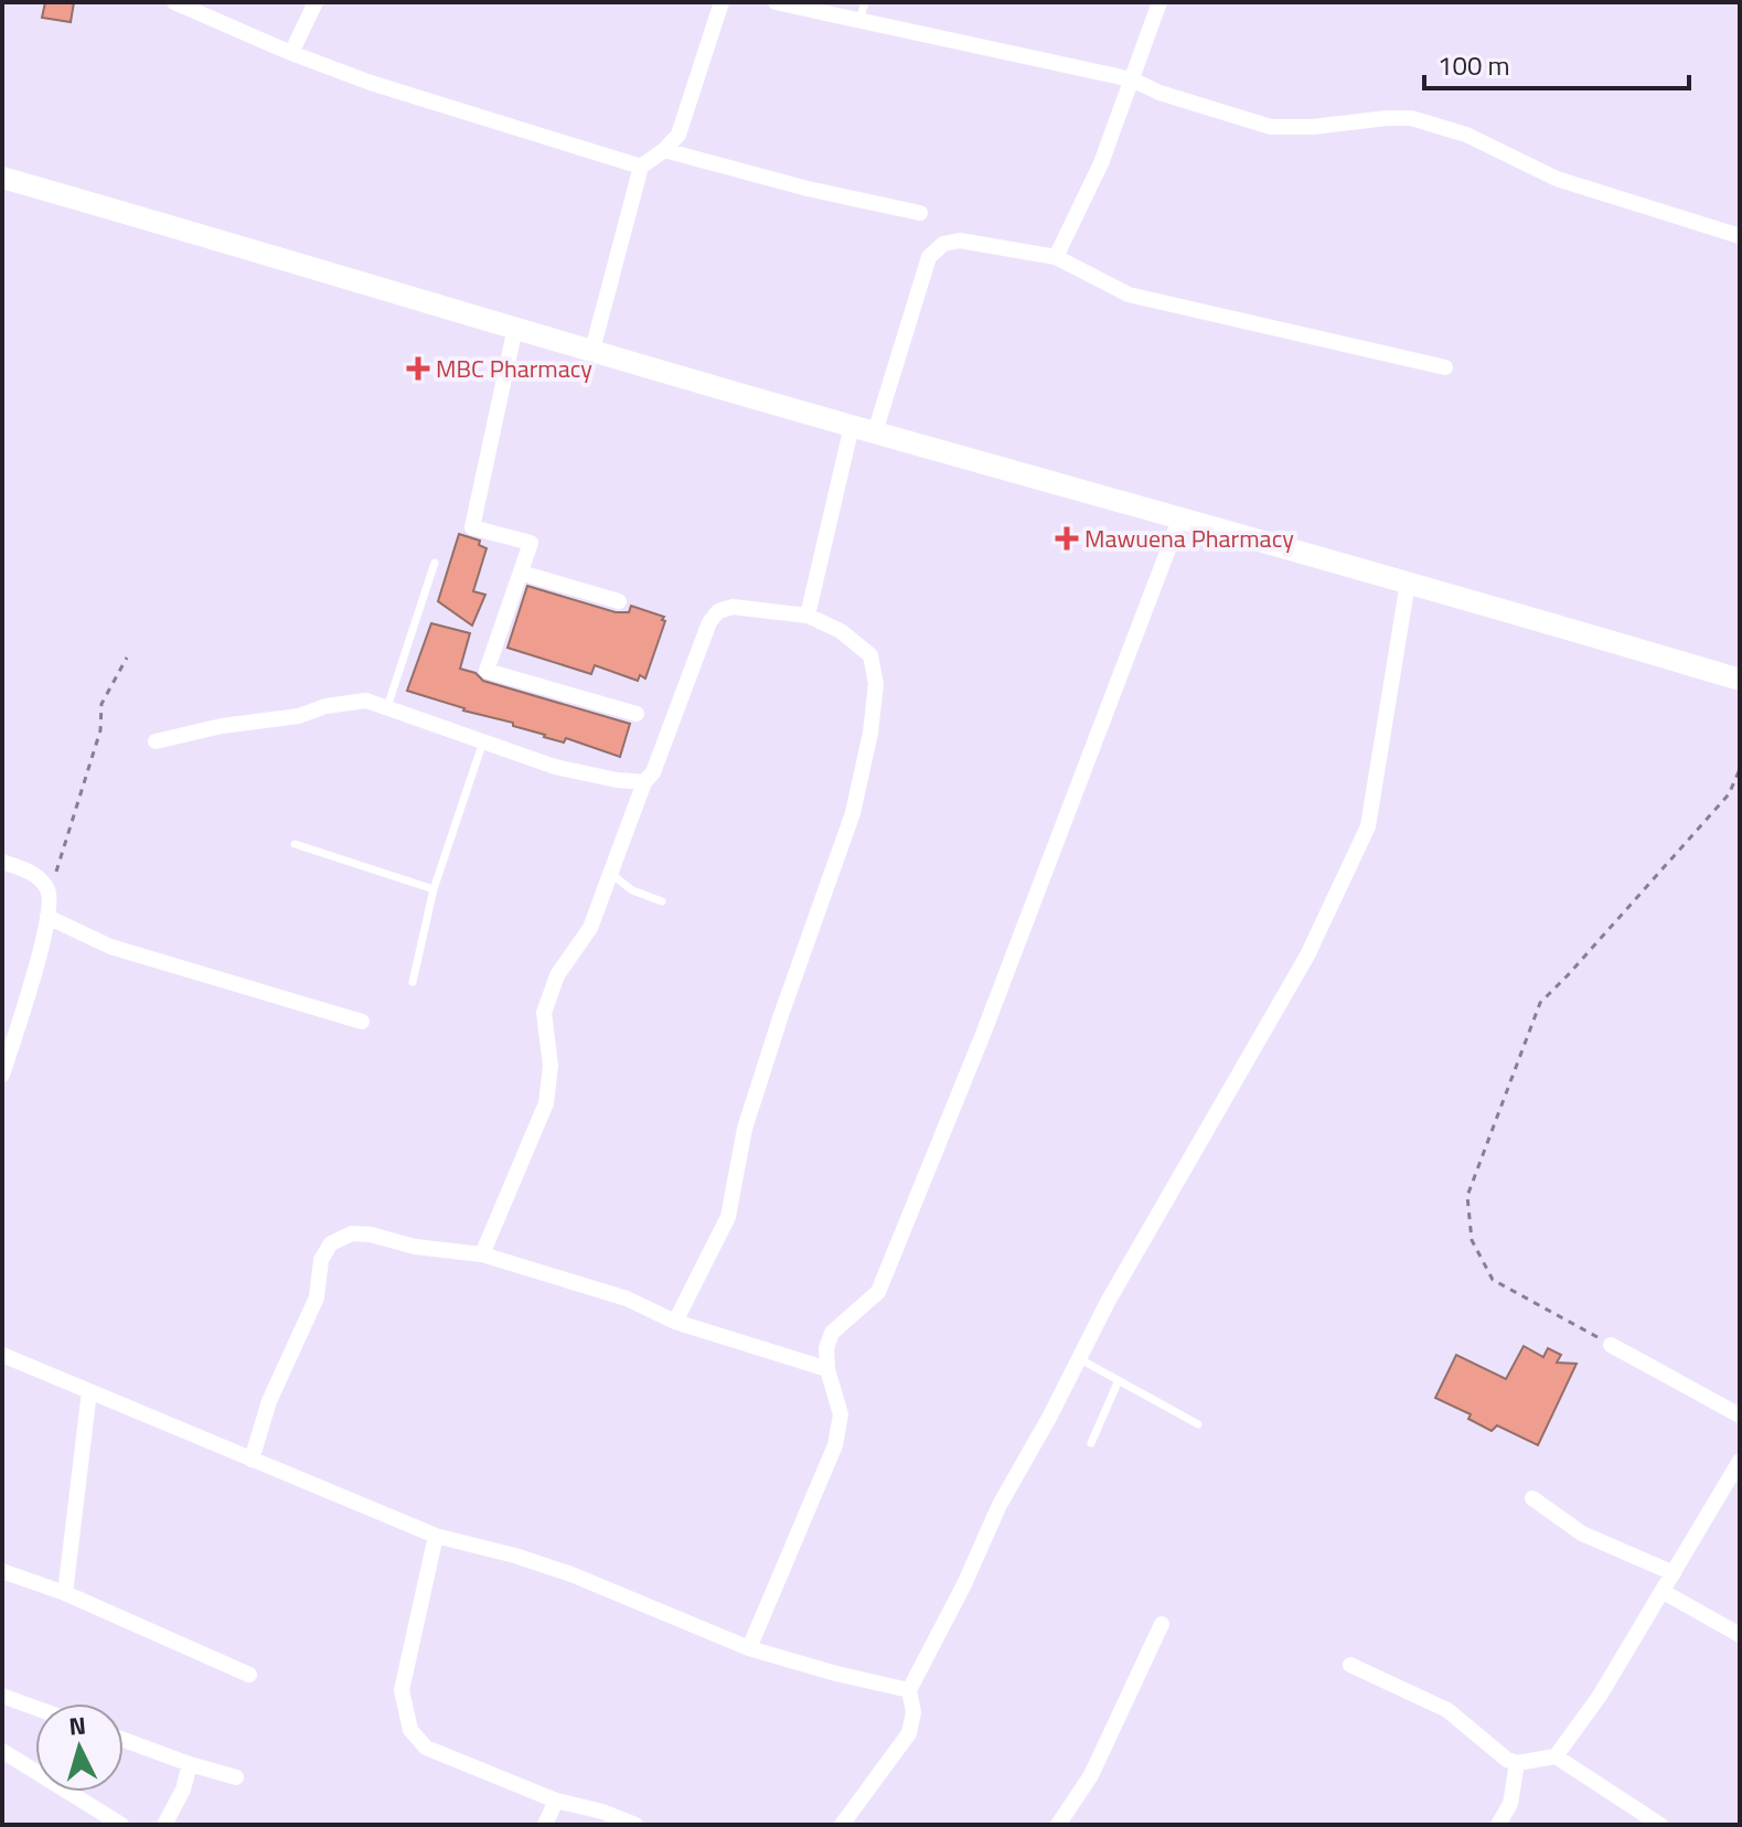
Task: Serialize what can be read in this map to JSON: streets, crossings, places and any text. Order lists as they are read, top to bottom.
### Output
{
  "places": {
    "health": ["MBC Pharmacy", "Mawuena Pharmacy"]
  },
  "scale_bar": "100 m",
  "north": "top"
}
